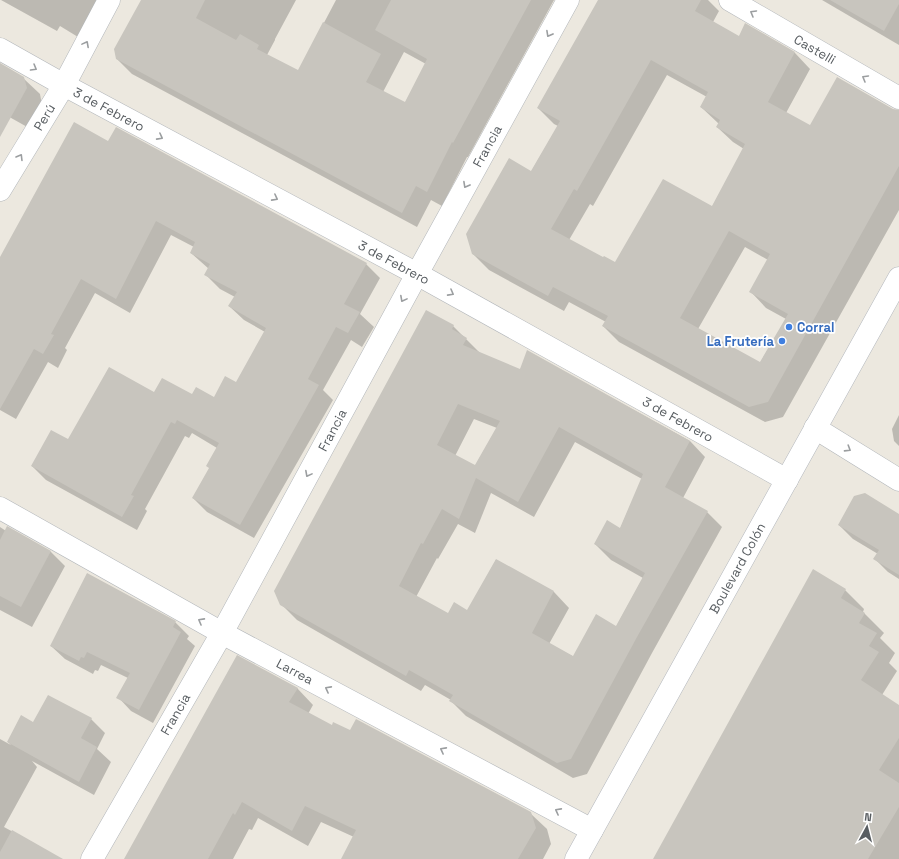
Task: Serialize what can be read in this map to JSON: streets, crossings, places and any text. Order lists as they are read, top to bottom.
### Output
{
  "streets": {
    "street": [
      "Castelli",
      "3 de Febrero",
      "Perú",
      "Francia",
      "Boulevard Colón",
      "Larrea"
    ]
  },
  "crossings": [
    ["3 de Febrero", "Perú"],
    ["3 de Febrero", "Francia"],
    ["3 de Febrero", "Boulevard Colón"],
    ["Francia", "Larrea"],
    ["Boulevard Colón", "Larrea"]
  ],
  "one_way": [
    "Castelli",
    "3 de Febrero",
    "Perú",
    "Francia",
    "Larrea"
  ],
  "places": ["Corral", "La Frutería"],
  "north": "top"
}
